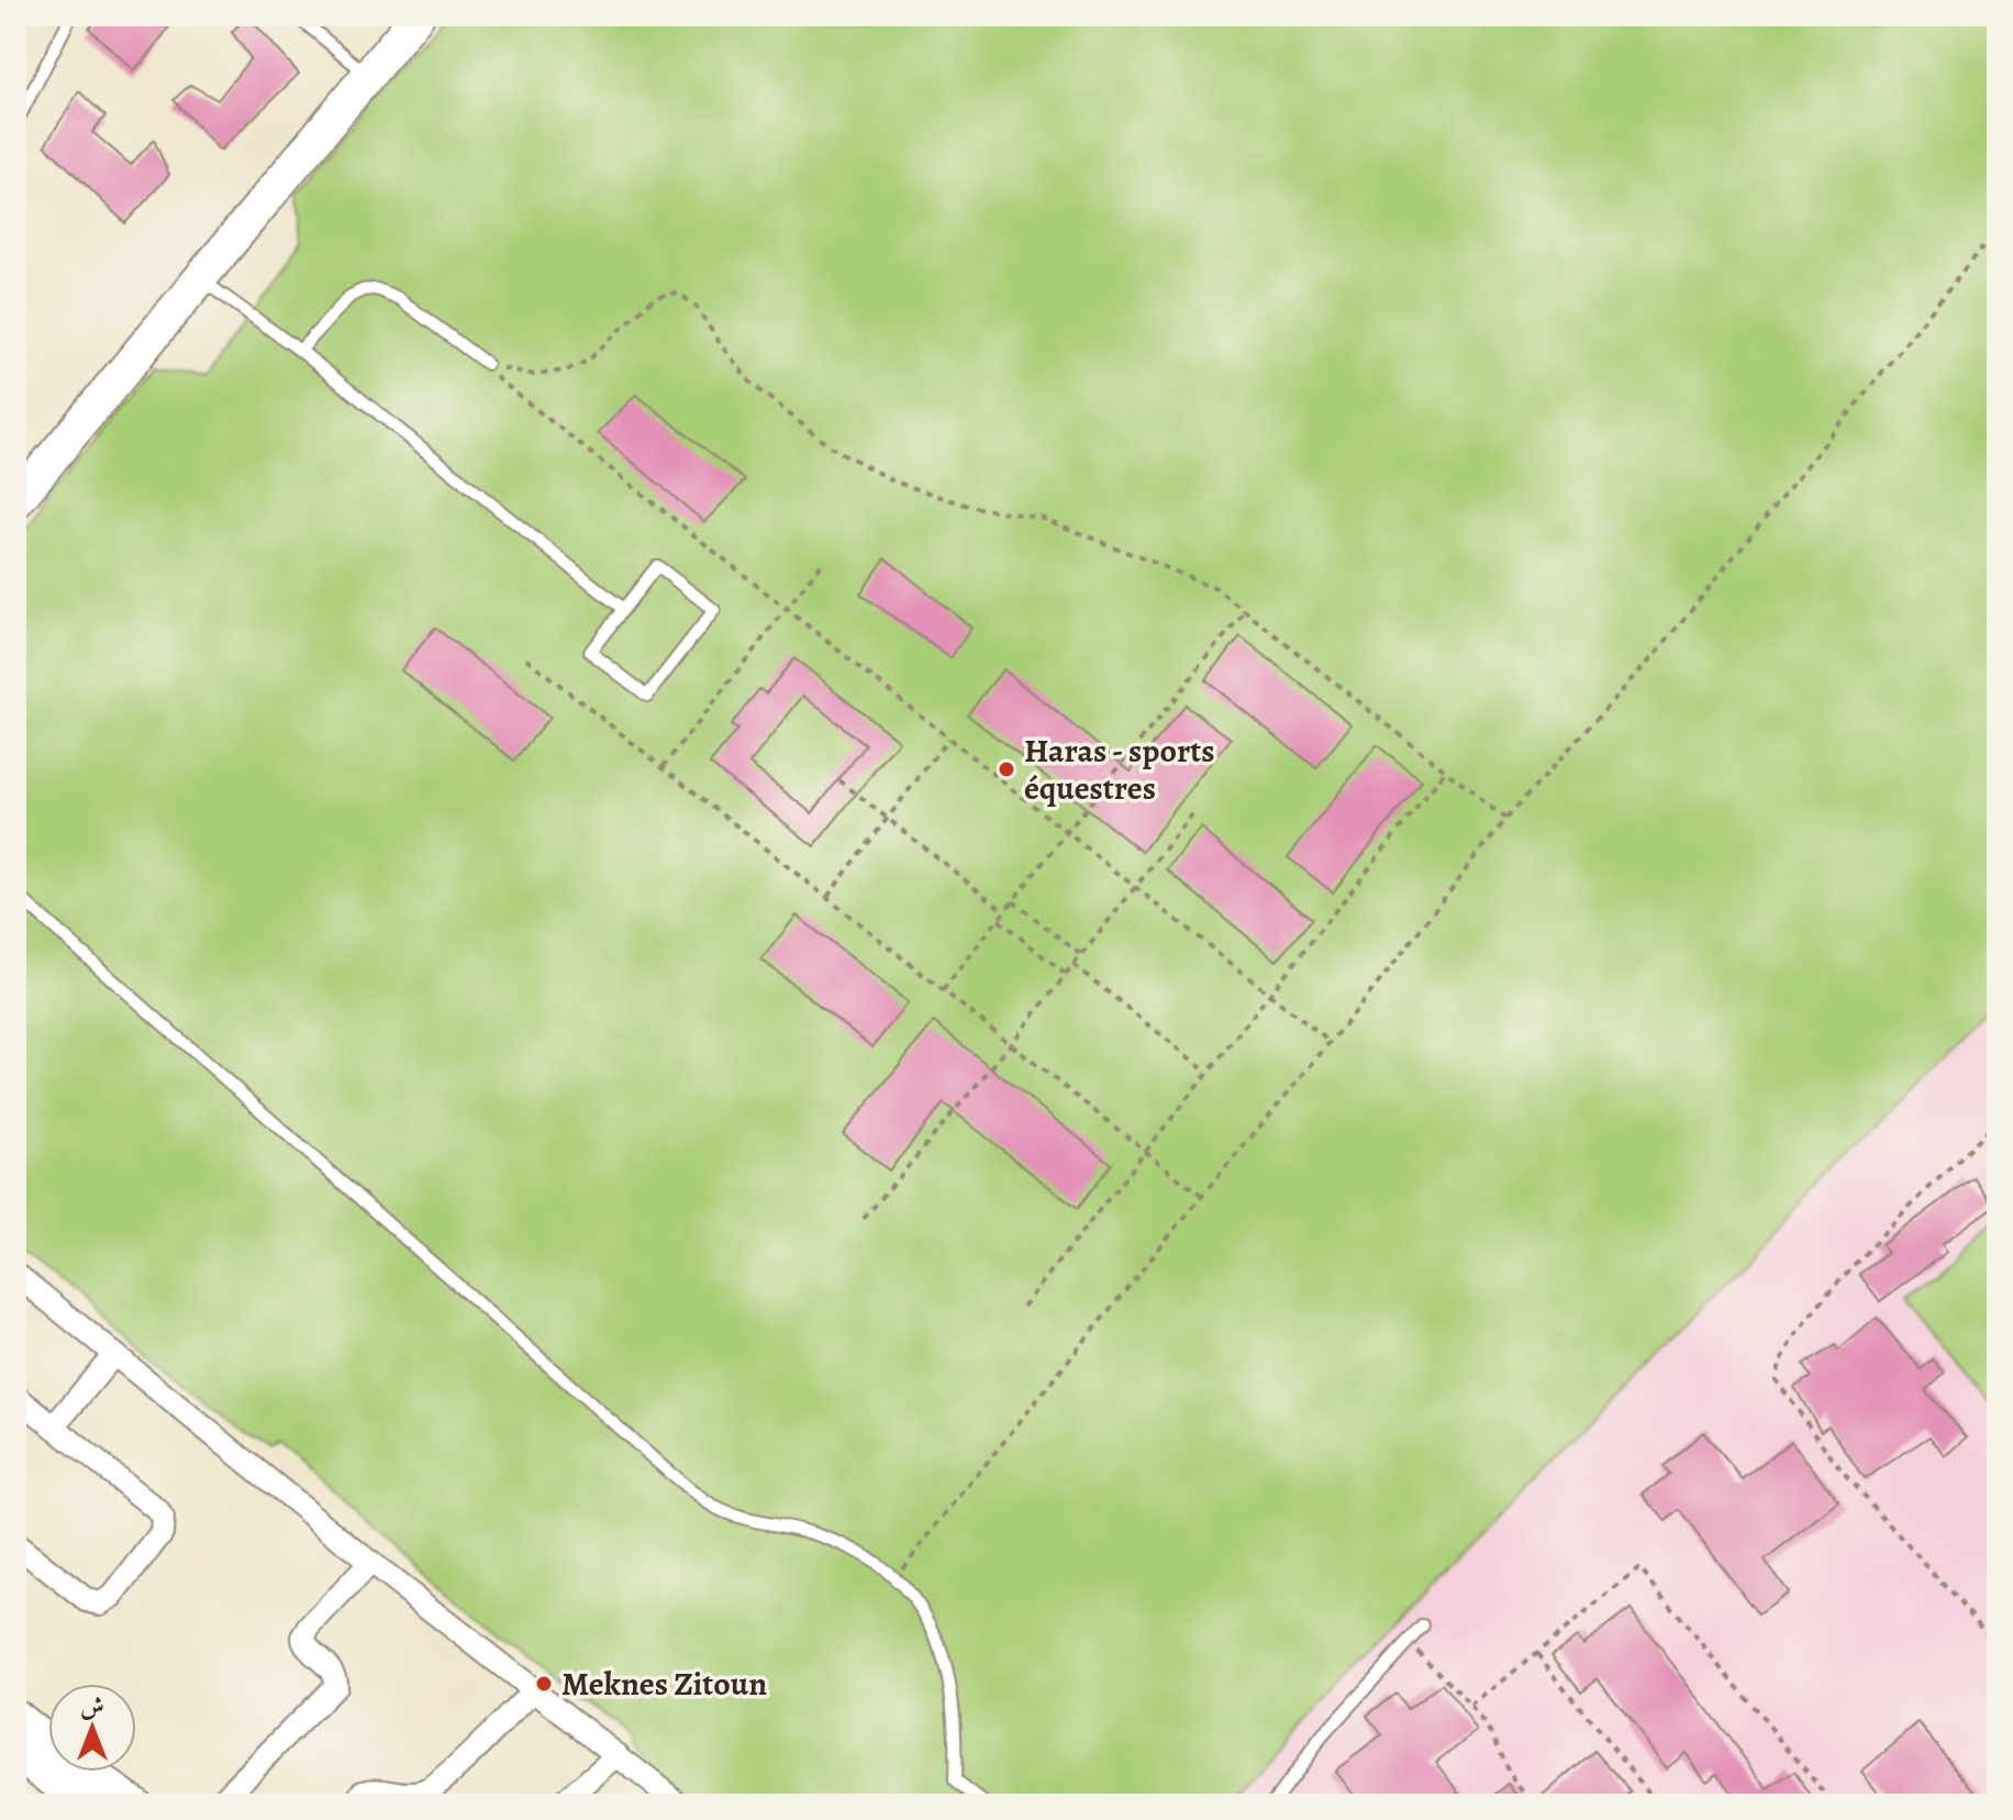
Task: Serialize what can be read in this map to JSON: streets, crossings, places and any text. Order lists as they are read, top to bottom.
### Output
{
  "places": ["Haras - sports équestres", "Meknes Zitoun"],
  "north": "top"
}
